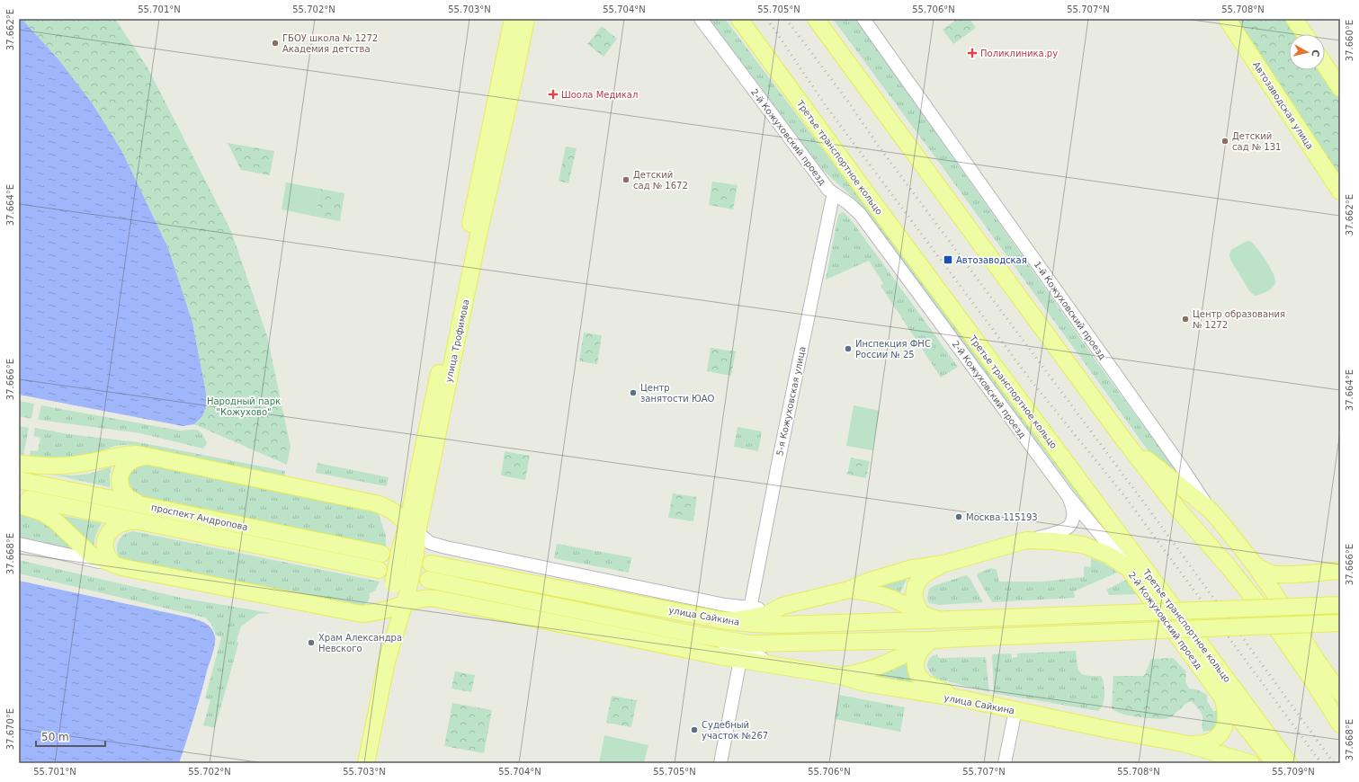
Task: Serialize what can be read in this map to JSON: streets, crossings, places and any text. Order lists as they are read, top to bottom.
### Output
{
  "streets": {
    "main road": [
      "Автозаводская улица",
      "2-й Кожуховский проезд",
      "Третье транспортное кольцо",
      "1-й Кожуховский проезд",
      "улица Трофимова",
      "проспект Андропова",
      "улица Сайкина"
    ],
    "street": ["5-я Кожуховская улица"]
  },
  "crossings": [
    ["2-й Кожуховский проезд", "5-я Кожуховская улица"]
  ],
  "parks": ["Народный парк \"Кожухово\""],
  "places": {
    "other": [
      "ГБОУ школа № 1272 Академия детства",
      "Детский сад № 131",
      "Детский сад № 1672",
      "Центр образования № 1272",
      "Инспекция ФНС России № 25",
      "Центр занятости ЮАО",
      "Москва 115193",
      "Храм Александра Невского",
      "Судебный участок №267"
    ],
    "health": ["Поликлиника.ру", "Шоола Медикал"],
    "transit": ["Автозаводская"]
  },
  "scale_bar": "50 m",
  "north": "right",
  "coordinates": [
    "55.701°N",
    "55.702°N",
    "55.703°N",
    "55.704°N",
    "55.705°N",
    "55.706°N",
    "55.707°N",
    "55.708°N",
    "37.662°E",
    "37.660°E",
    "37.664°E",
    "37.666°E",
    "37.668°E",
    "37.670°E",
    "55.709°N"
  ]
}
